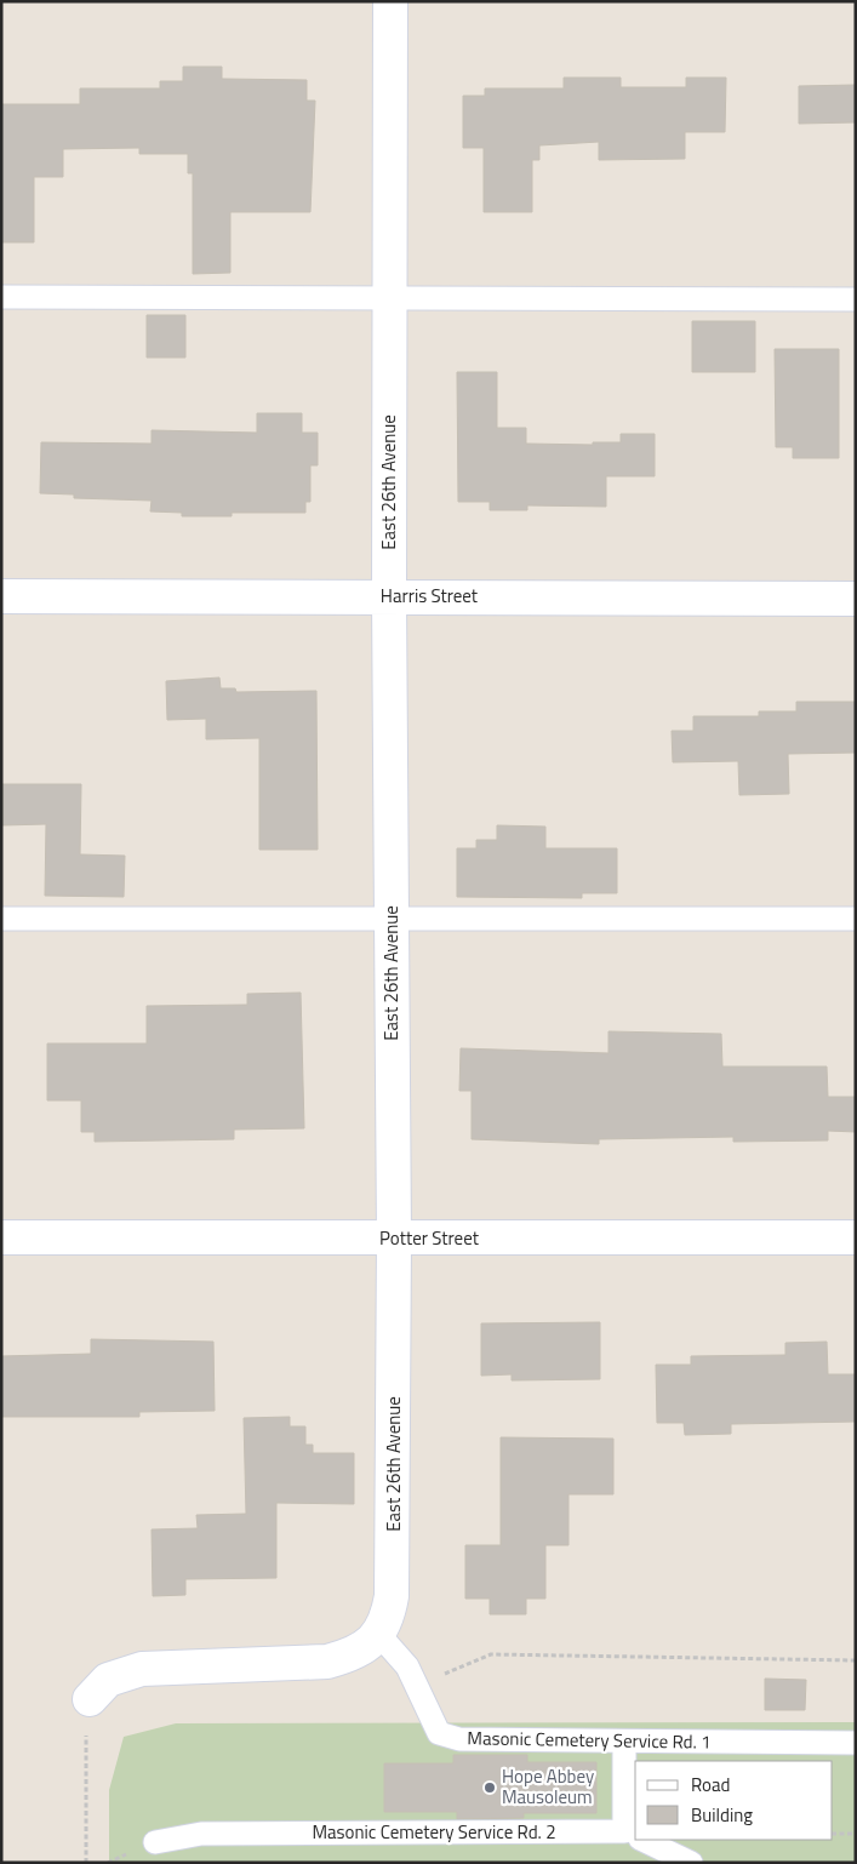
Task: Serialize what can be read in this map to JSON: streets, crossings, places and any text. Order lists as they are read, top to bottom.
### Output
{
  "streets": {
    "street": ["East 26th Avenue", "Harris Street", "Potter Street"],
    "lane": ["Masonic Cemetery Service Rd. 1", "Masonic Cemetery Service Rd. 2"]
  },
  "crossings": [
    ["East 26th Avenue", "Harris Street"],
    ["East 26th Avenue", "Potter Street"],
    ["East 26th Avenue", "Masonic Cemetery Service Rd. 1"]
  ],
  "places": ["Hope Abbey Mausoleum"],
  "legend": ["Road", "Building"]
}
